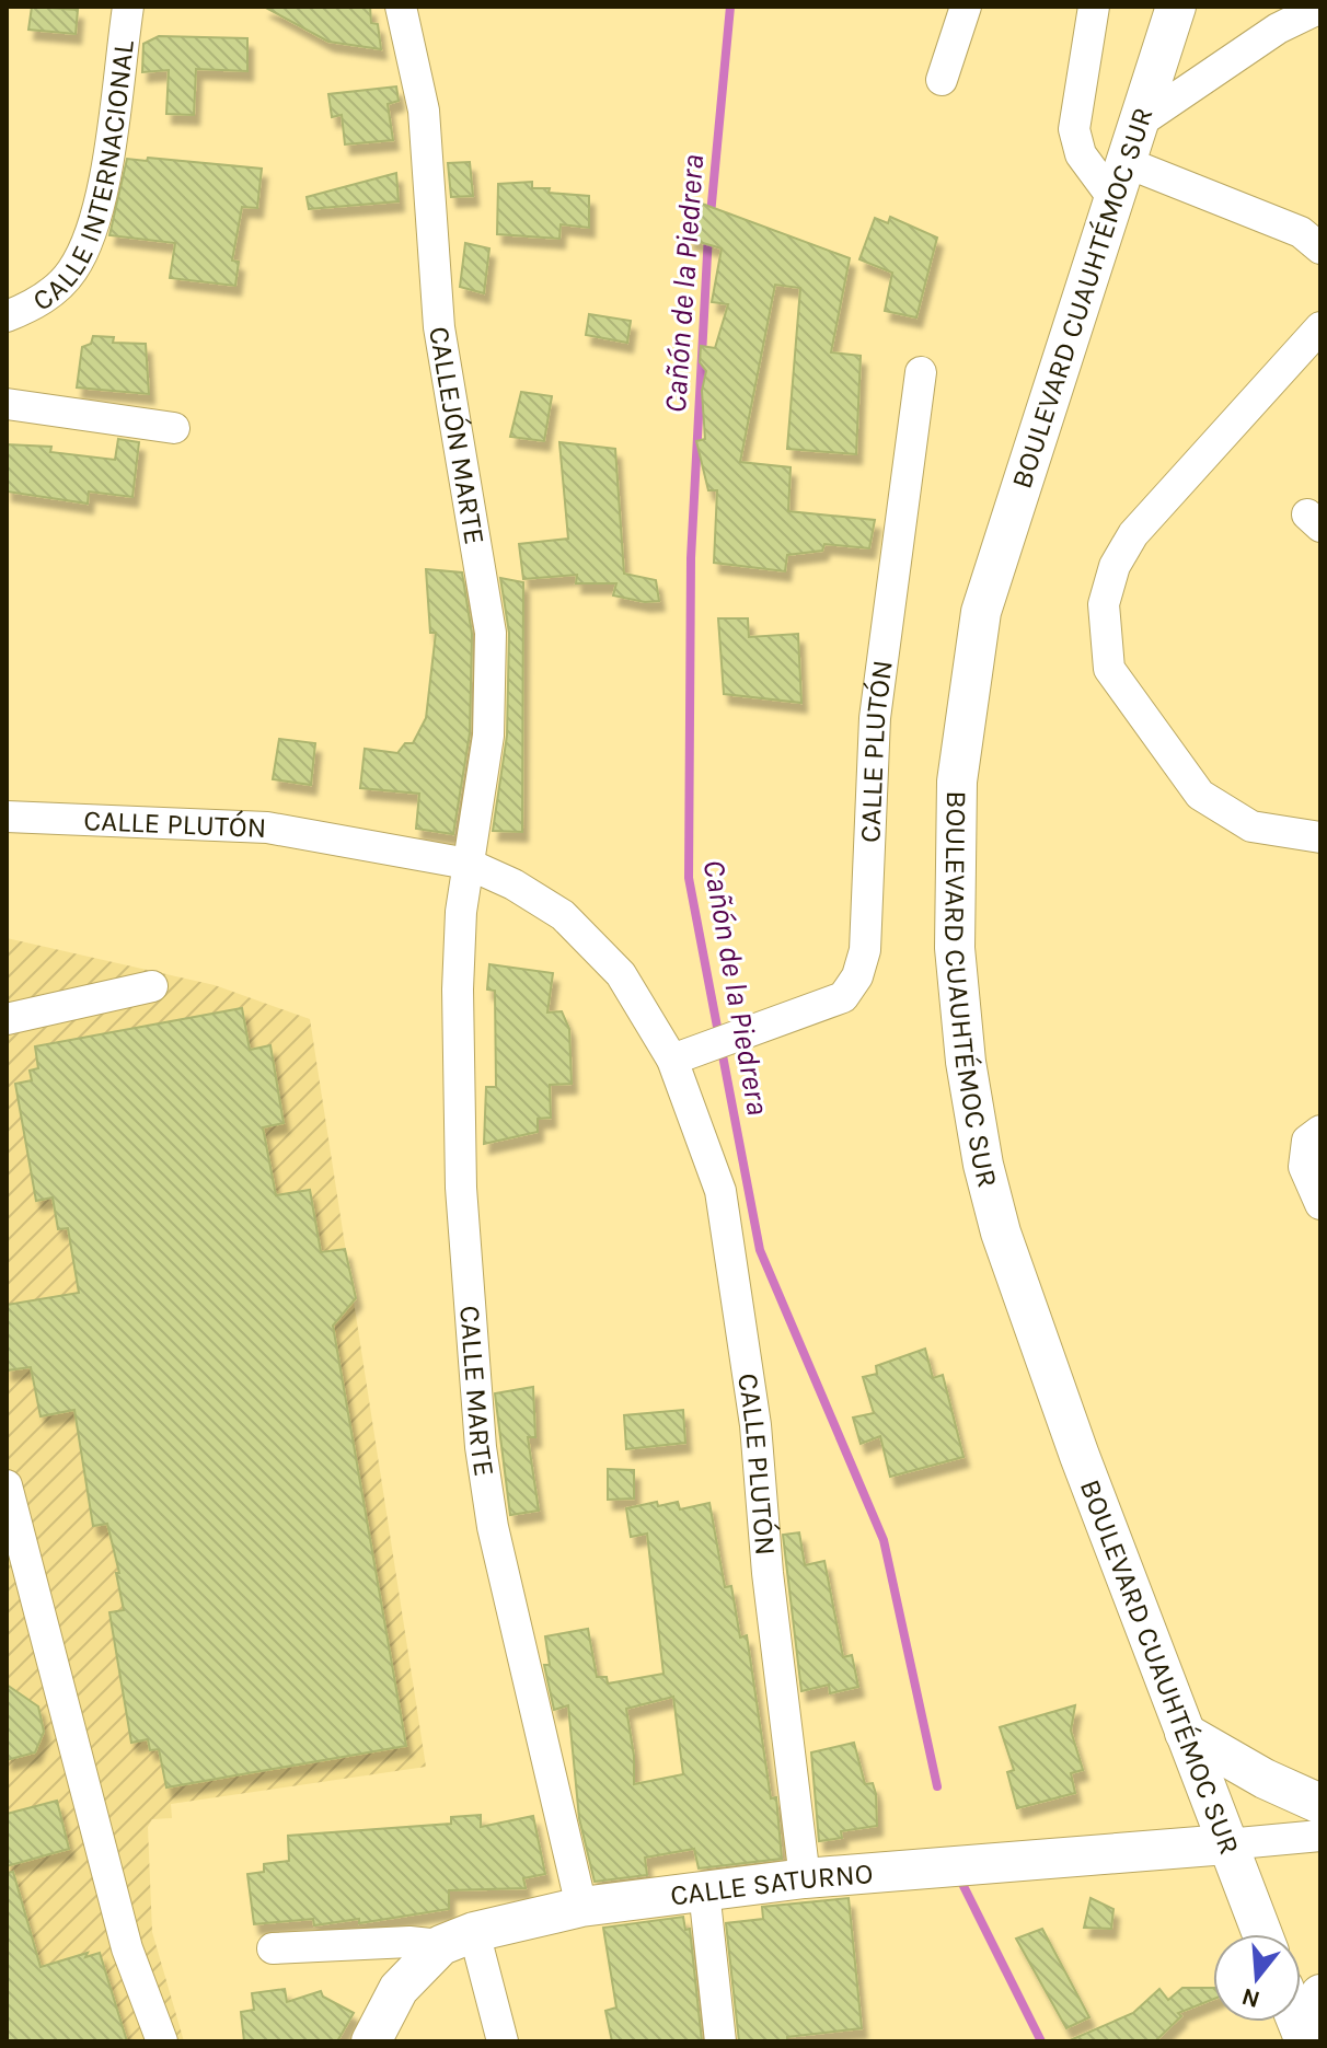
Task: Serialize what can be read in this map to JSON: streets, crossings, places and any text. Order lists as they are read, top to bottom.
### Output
{
  "streets": {
    "main road": ["BOULEVARD CUAUHTÉMOC SUR", "CALLE SATURNO"],
    "street": [
      "CALLE INTERNACIONAL",
      "CALLEJÓN MARTE",
      "CALLE PLUTÓN",
      "CALLE MARTE"
    ]
  },
  "crossings": [
    ["BOULEVARD CUAUHTÉMOC SUR", "CALLE SATURNO"],
    ["CALLEJÓN MARTE", "CALLE PLUTÓN"],
    ["CALLEJÓN MARTE", "CALLE MARTE"],
    ["CALLE PLUTÓN", "CALLE MARTE"],
    ["CALLE PLUTÓN", "CALLE SATURNO"],
    ["CALLE MARTE", "CALLE SATURNO"]
  ],
  "water": ["Cañón de la Piedrera"],
  "north": "bottom"
}
